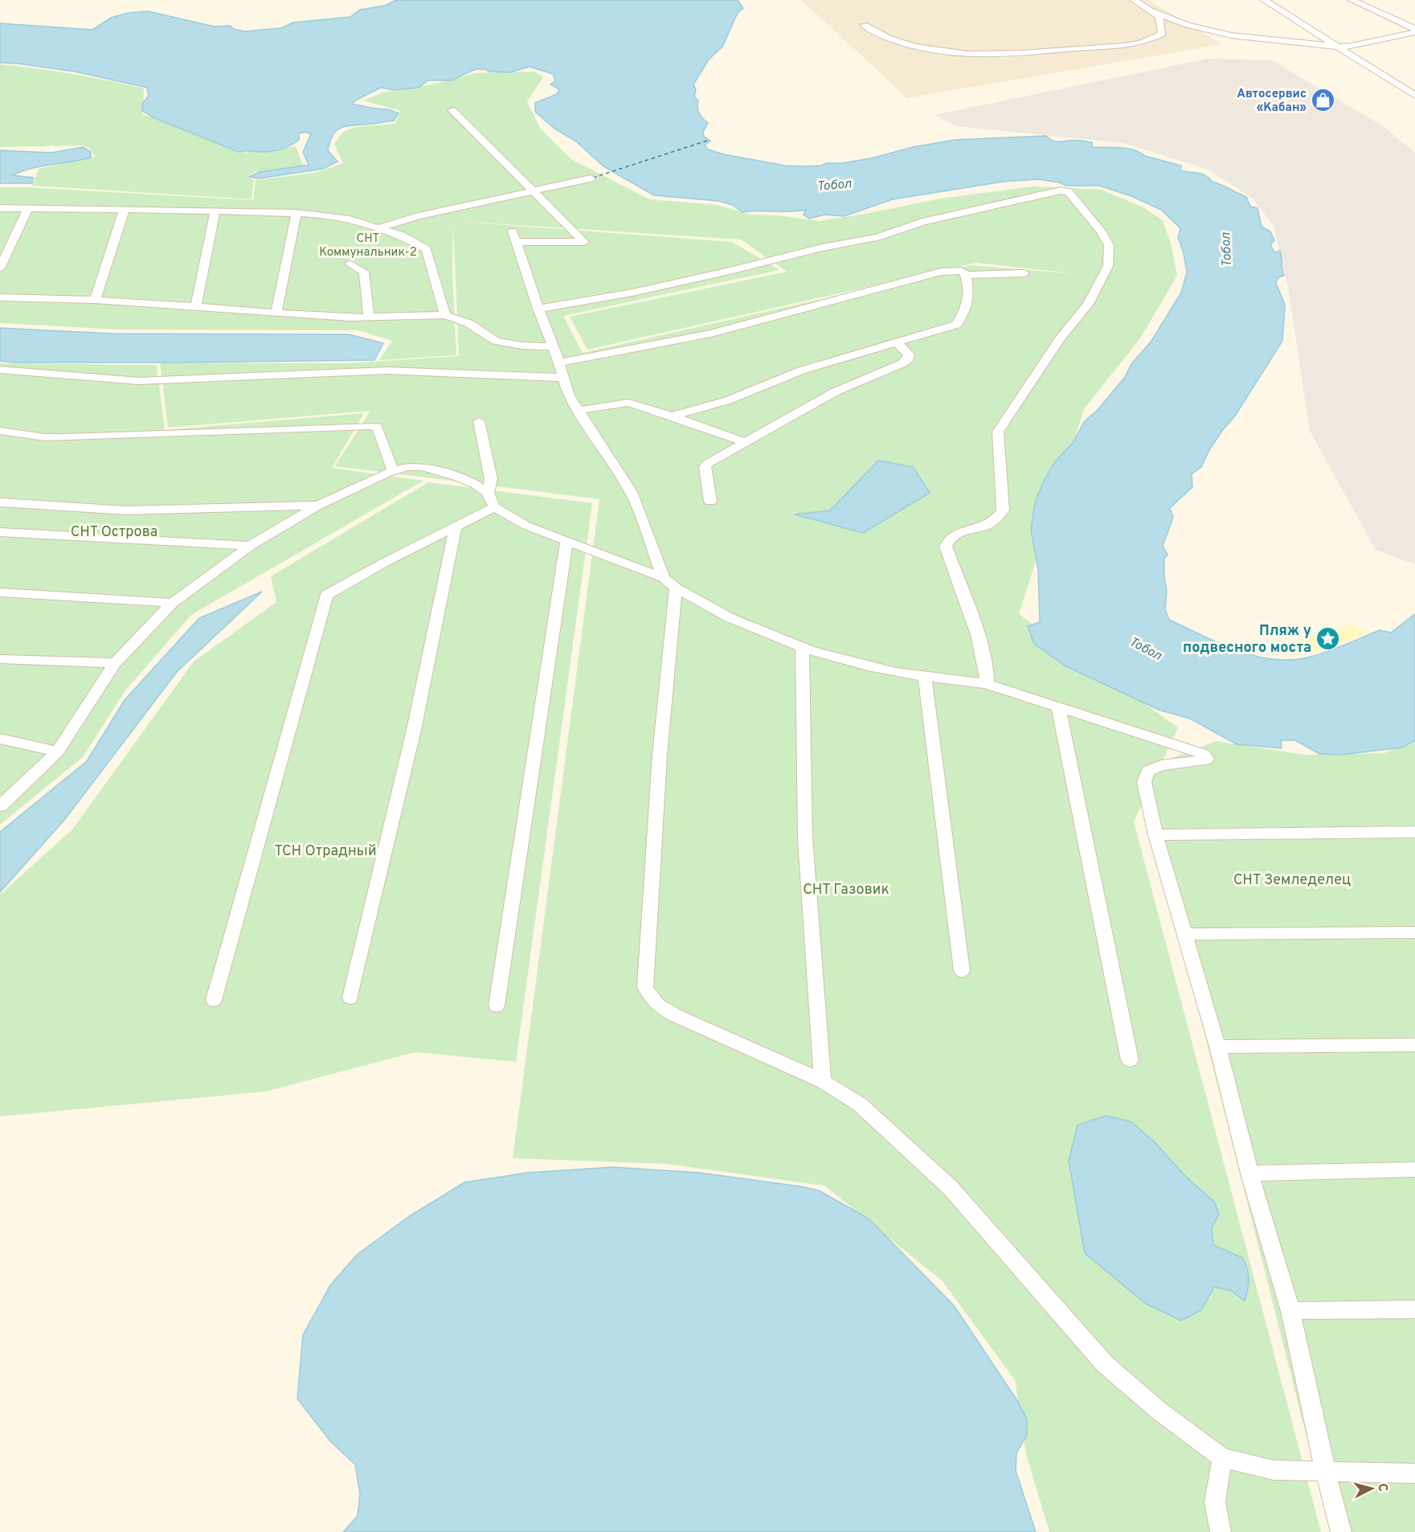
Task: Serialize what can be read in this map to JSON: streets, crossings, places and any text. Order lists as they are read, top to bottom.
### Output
{
  "water": ["Тобол"],
  "parks": [
    "СНТ Коммунальник-2",
    "СНТ Острова",
    "ТСН Отрадный",
    "СНТ Земледелец",
    "СНТ Газовик"
  ],
  "places": {
    "shop": ["Автосервис «Кабан»"],
    "place": ["Пляж у подвесного моста"]
  },
  "north": "right"
}
